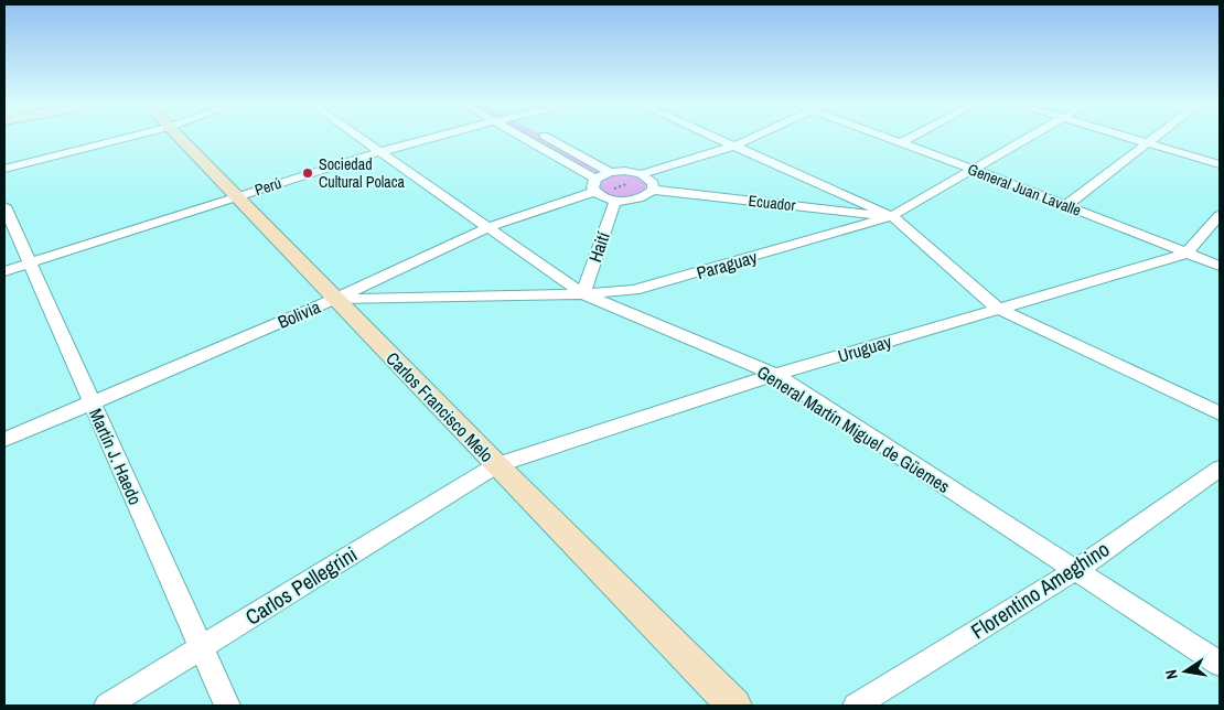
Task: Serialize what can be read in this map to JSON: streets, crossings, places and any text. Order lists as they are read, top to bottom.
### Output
{
  "streets": {
    "street": [
      "Perú",
      "General Juan Lavalle",
      "Ecuador",
      "Haití",
      "Paraguay",
      "Bolivia",
      "Uruguay",
      "Carlos Francisco Melo",
      "General Martín Miguel de Güemes",
      "Martín J. Haedo",
      "Carlos Pellegrini",
      "Florentino Ameghino"
    ]
  },
  "crossings": [
    ["Perú", "Carlos Francisco Melo"],
    ["Perú", "General Martín Miguel de Güemes"],
    ["Perú", "Martín J. Haedo"],
    ["General Juan Lavalle", "Paraguay"],
    ["General Juan Lavalle", "Uruguay"],
    ["Ecuador", "Paraguay"],
    ["Haití", "Paraguay"],
    ["Haití", "General Martín Miguel de Güemes"],
    ["Paraguay", "Bolivia"],
    ["Paraguay", "Carlos Francisco Melo"],
    ["Paraguay", "General Martín Miguel de Güemes"],
    ["Bolivia", "Carlos Francisco Melo"],
    ["Bolivia", "General Martín Miguel de Güemes"],
    ["Bolivia", "Martín J. Haedo"],
    ["Uruguay", "Carlos Francisco Melo"],
    ["Uruguay", "General Martín Miguel de Güemes"],
    ["Uruguay", "Carlos Pellegrini"],
    ["Carlos Francisco Melo", "Carlos Pellegrini"],
    ["General Martín Miguel de Güemes", "Florentino Ameghino"],
    ["Martín J. Haedo", "Carlos Pellegrini"]
  ],
  "places": ["Sociedad Cultural Polaca"],
  "north": "left"
}
